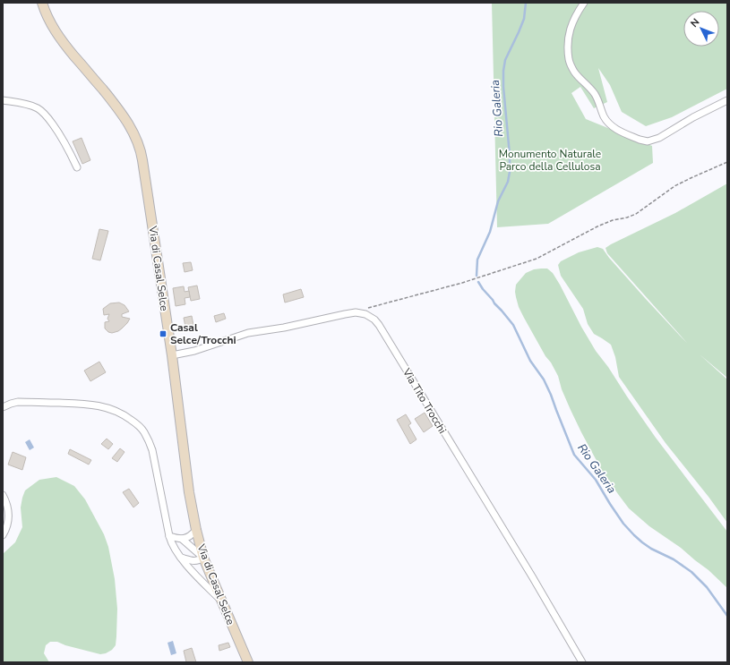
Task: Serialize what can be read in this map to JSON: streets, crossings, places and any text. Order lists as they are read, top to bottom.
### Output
{
  "streets": {
    "main road": ["Via di Casal Selce"],
    "street": ["Via Tito Trocchi"]
  },
  "crossings": [
    ["Via di Casal Selce", "Via Tito Trocchi"]
  ],
  "water": ["Rio Galeria"],
  "parks": ["Monumento Naturale Parco della Cellulosa"],
  "places": {
    "transit": ["Casal Selce/Trocchi"]
  },
  "north": "top left"
}
